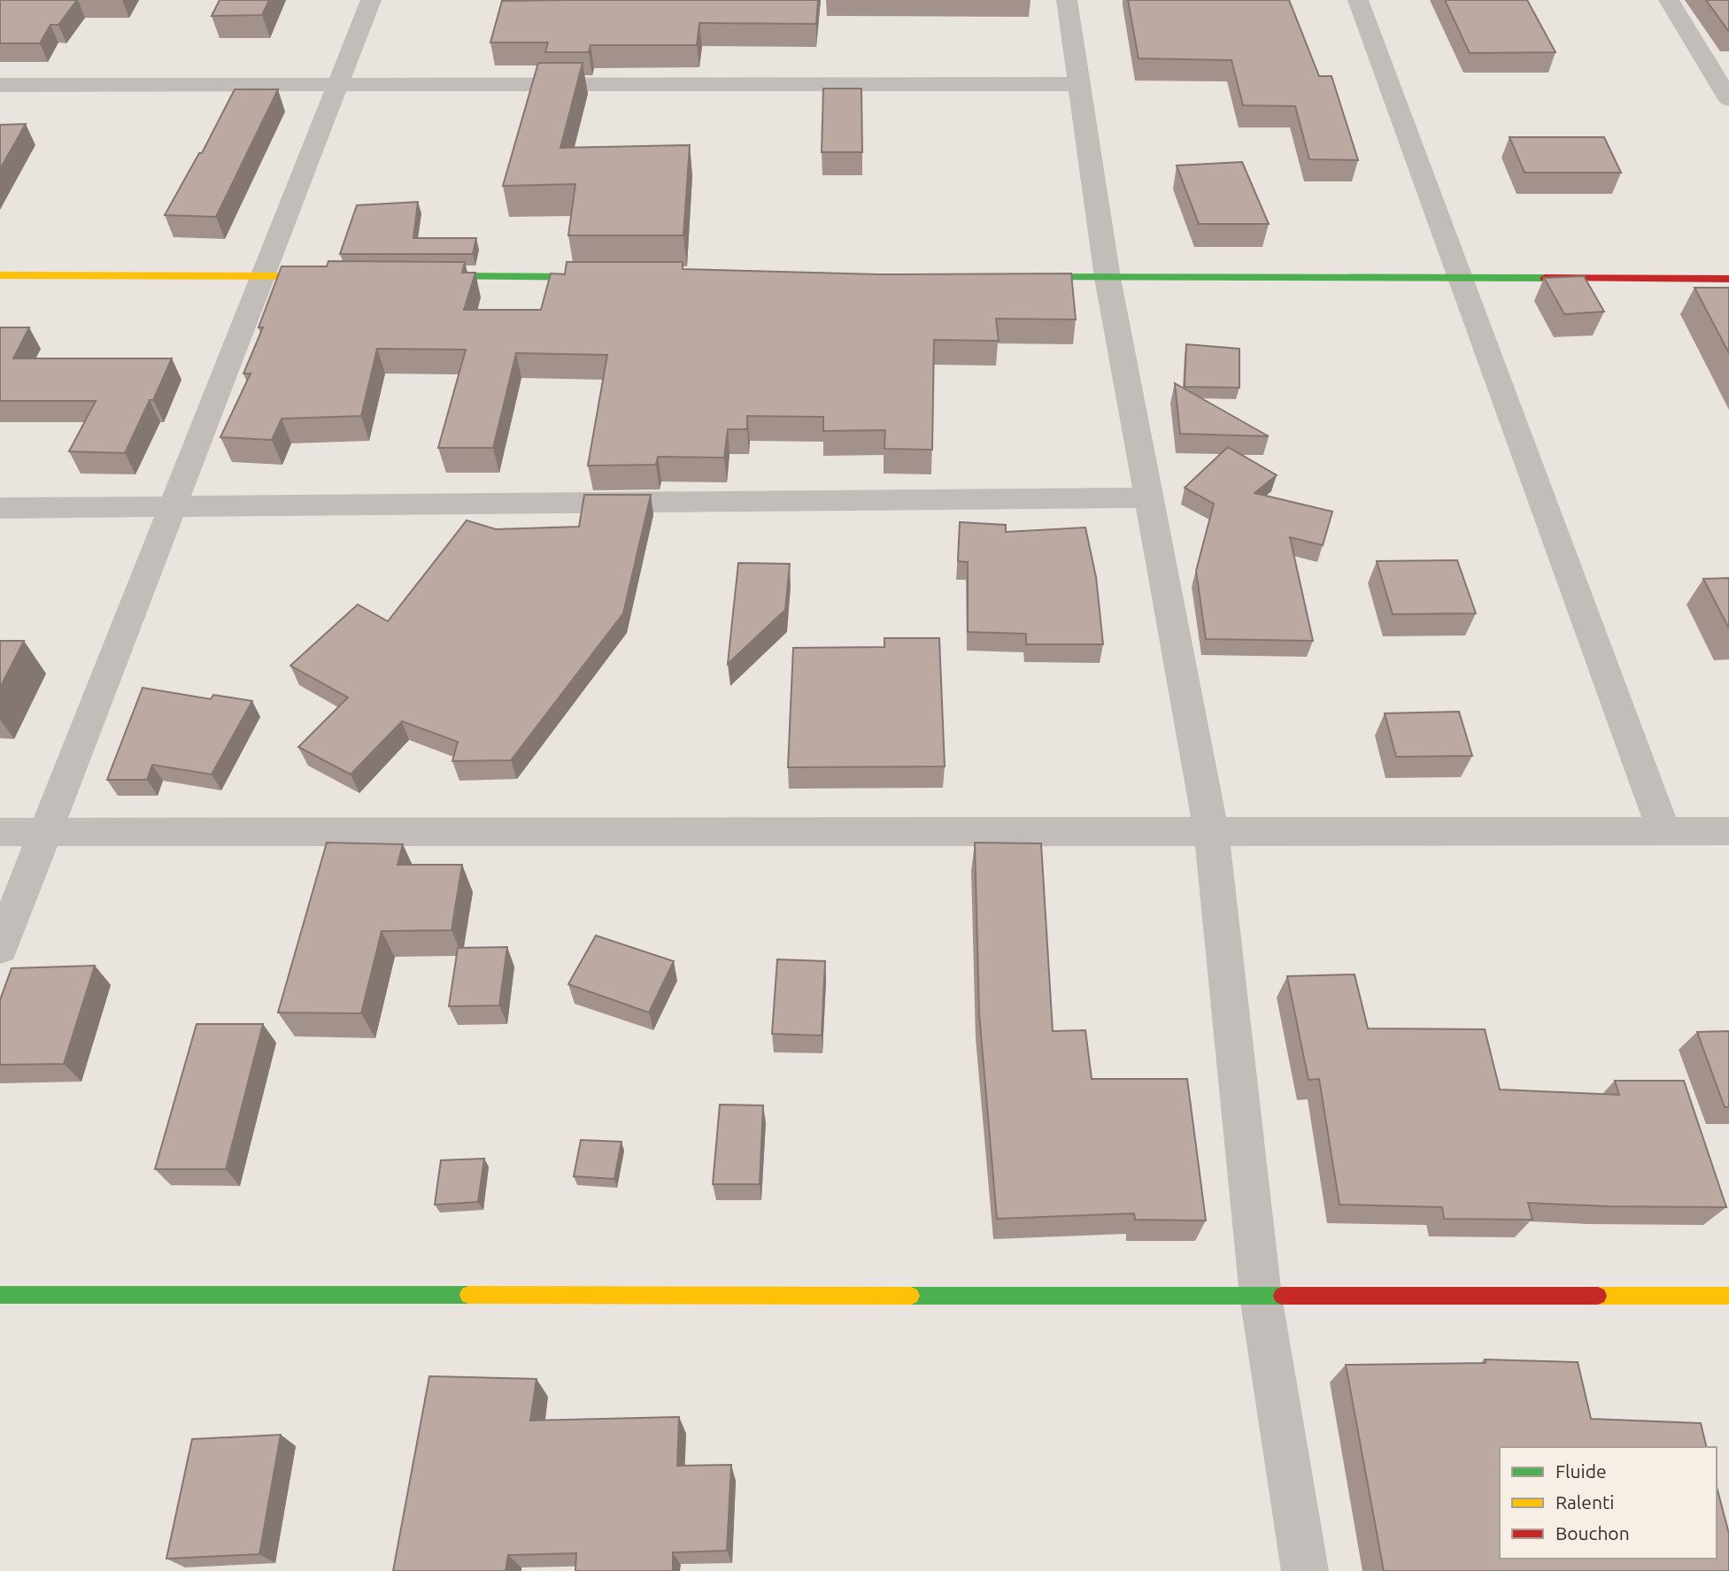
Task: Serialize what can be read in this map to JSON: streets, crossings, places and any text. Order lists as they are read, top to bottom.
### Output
{
  "legend": ["Fluide", "Ralenti", "Bouchon"]
}
